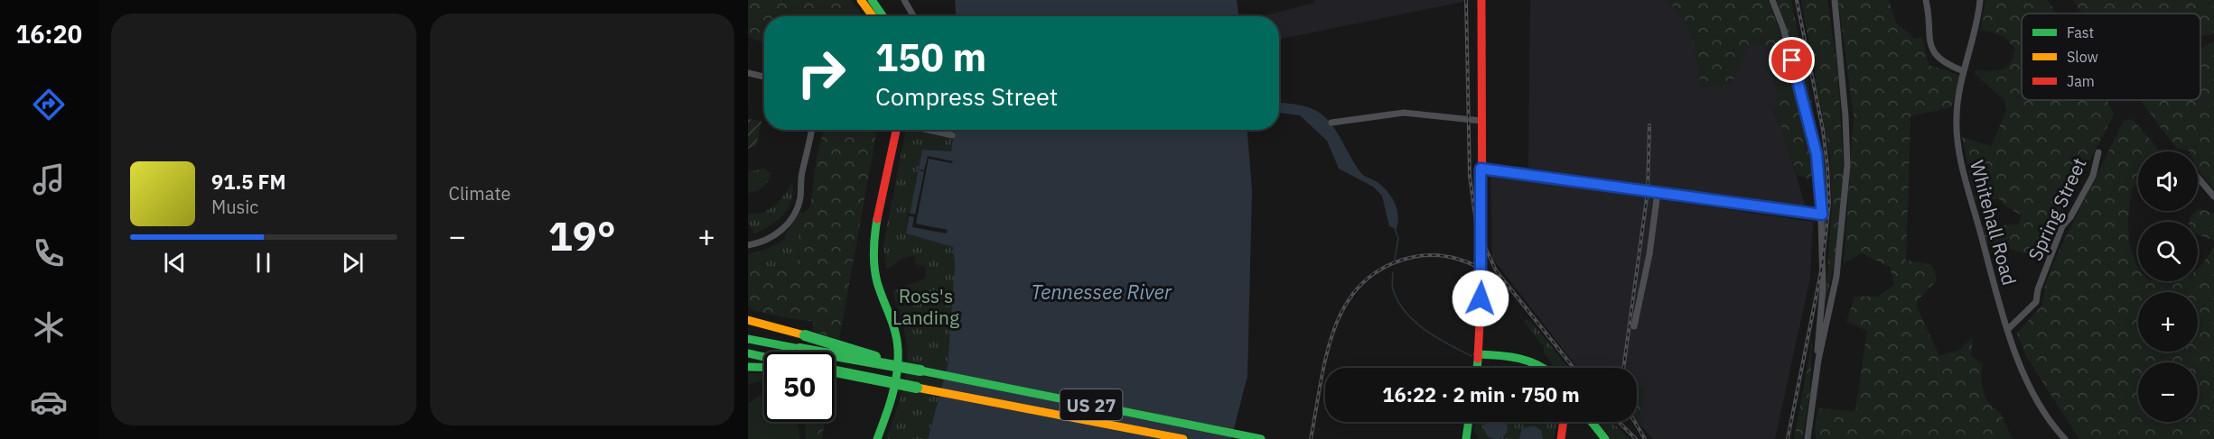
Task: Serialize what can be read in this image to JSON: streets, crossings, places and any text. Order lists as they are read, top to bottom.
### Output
{
  "streets": {
    "main road": ["US 27"],
    "street": ["Spring Street", "Whitehall Road"]
  },
  "crossings": [
    ["Spring Street", "Whitehall Road"]
  ],
  "water": ["Tennessee River"],
  "parks": ["Ross's Landing"],
  "legend": ["Fast", "Slow", "Jam"],
  "page": {
    "tabs": "16:20",
    "tile": "Climate",
    "turn": ["150 m", "Compress Street"],
    "map_buttons": ["+", "−"],
    "song": ["91.5 FM", "Music"],
    "heat": ["−", "19°", "+"],
    "limit": "50",
    "trip": "16:22 · 2 min · 750 m"
  }
}
